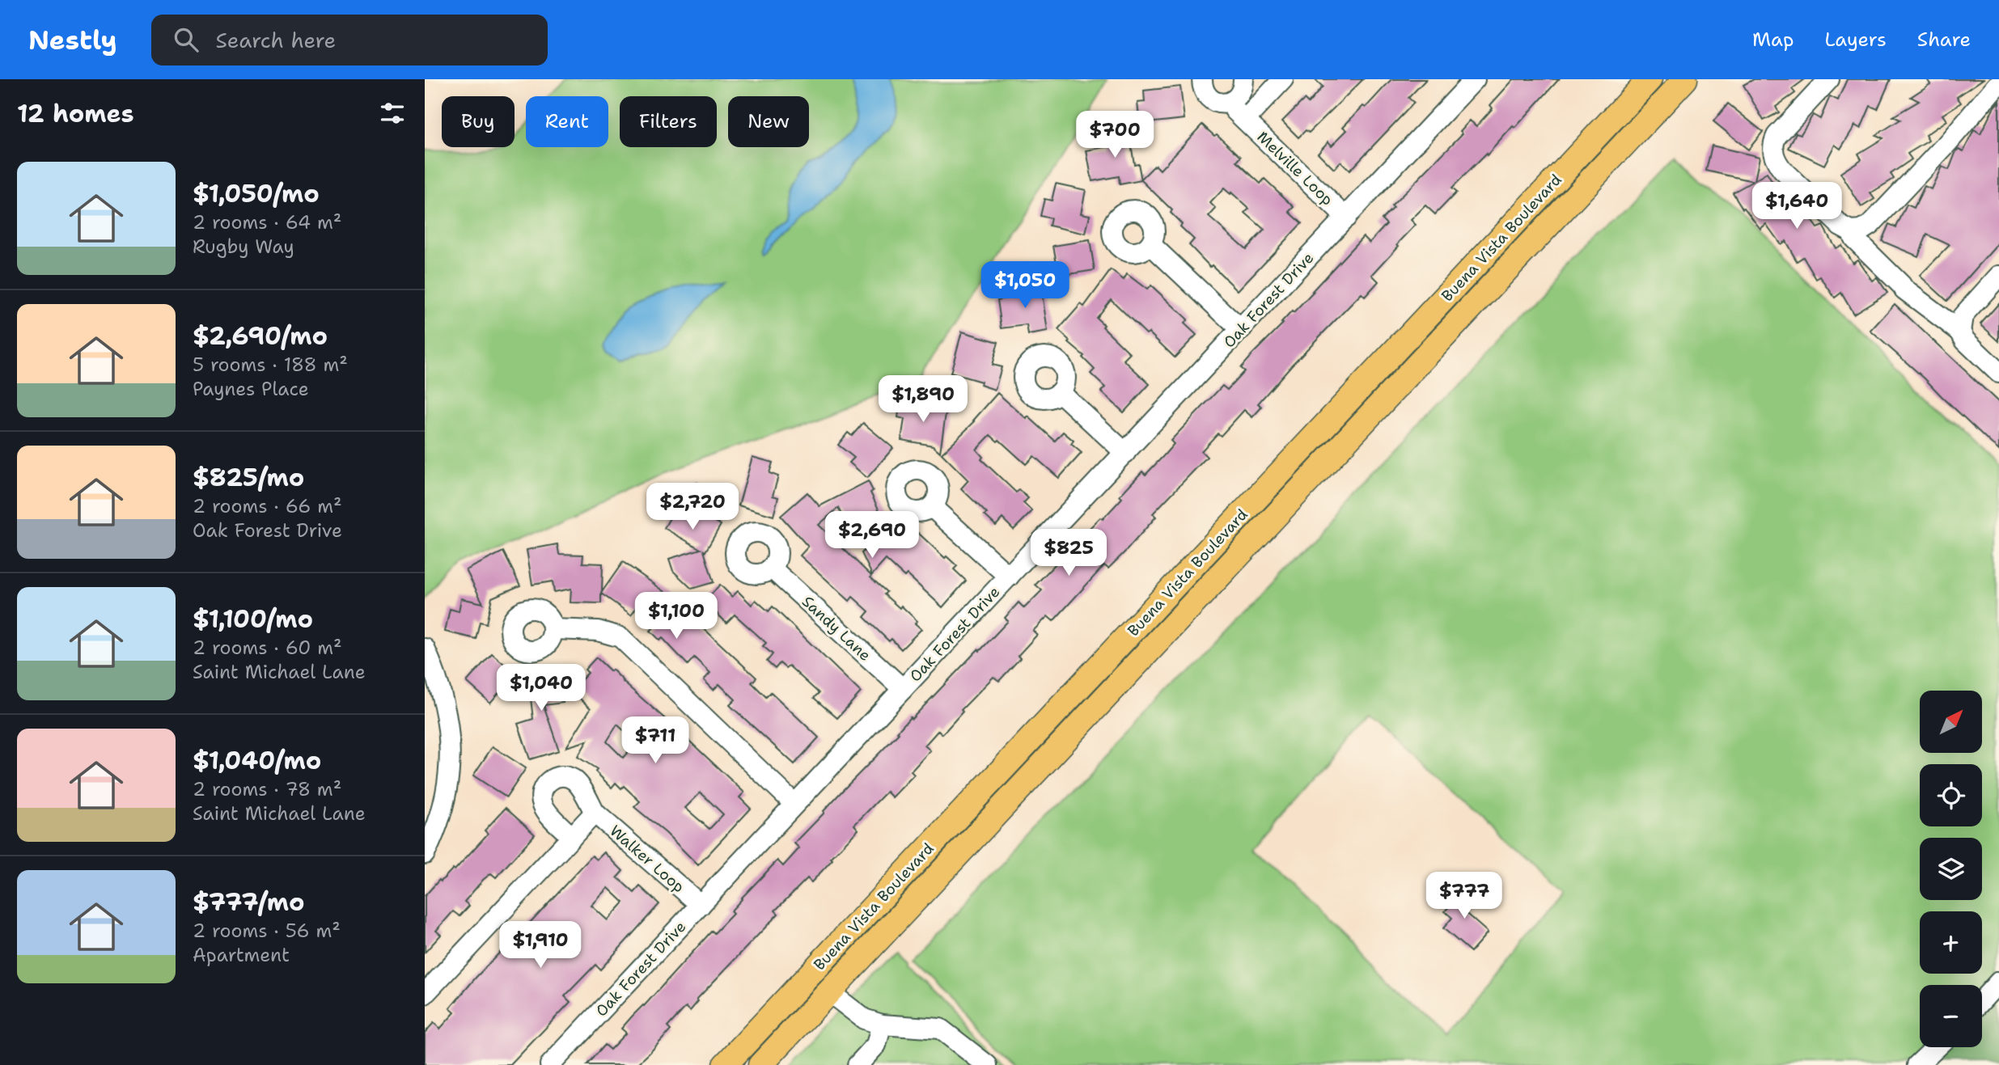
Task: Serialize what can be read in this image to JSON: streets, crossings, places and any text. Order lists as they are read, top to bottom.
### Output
{
  "streets": {
    "main road": ["Buena Vista Boulevard"],
    "street": [
      "Melville Loop",
      "Oak Forest Drive",
      "Sandy Lane",
      "Walker Loop"
    ]
  },
  "crossings": [
    ["Melville Loop", "Oak Forest Drive"],
    ["Oak Forest Drive", "Sandy Lane"],
    ["Oak Forest Drive", "Walker Loop"]
  ],
  "north": "top right",
  "page": {
    "header": "Nestly",
    "search": "Search here",
    "nav": ["Map", "Layers", "Share"],
    "heading": "12 homes",
    "chip": [
      "Buy",
      "Rent",
      "Filters",
      "New"
    ],
    "price": [
      "$700",
      "$1,640",
      "$1,050",
      "$1,890",
      "$2,720",
      "$2,690",
      "$825",
      "$1,100",
      "$1,040",
      "$711",
      "$777",
      "$1,910"
    ],
    "list": [
      {
        "name": "$1,050/mo",
        "note": "2 rooms · 64 m² · Rugby Way"
      },
      {
        "name": "$2,690/mo",
        "note": "5 rooms · 188 m² · Paynes Place"
      },
      {
        "name": "$825/mo",
        "note": "2 rooms · 66 m² · Oak Forest Drive"
      },
      {
        "name": "$1,100/mo",
        "note": "2 rooms · 60 m² · Saint Michael Lane"
      },
      {
        "name": "$1,040/mo",
        "note": "2 rooms · 78 m² · Saint Michael Lane"
      },
      {
        "name": "$777/mo",
        "note": "2 rooms · 56 m² · Apartment"
      }
    ],
    "map_buttons": ["+", "−"]
  }
}
